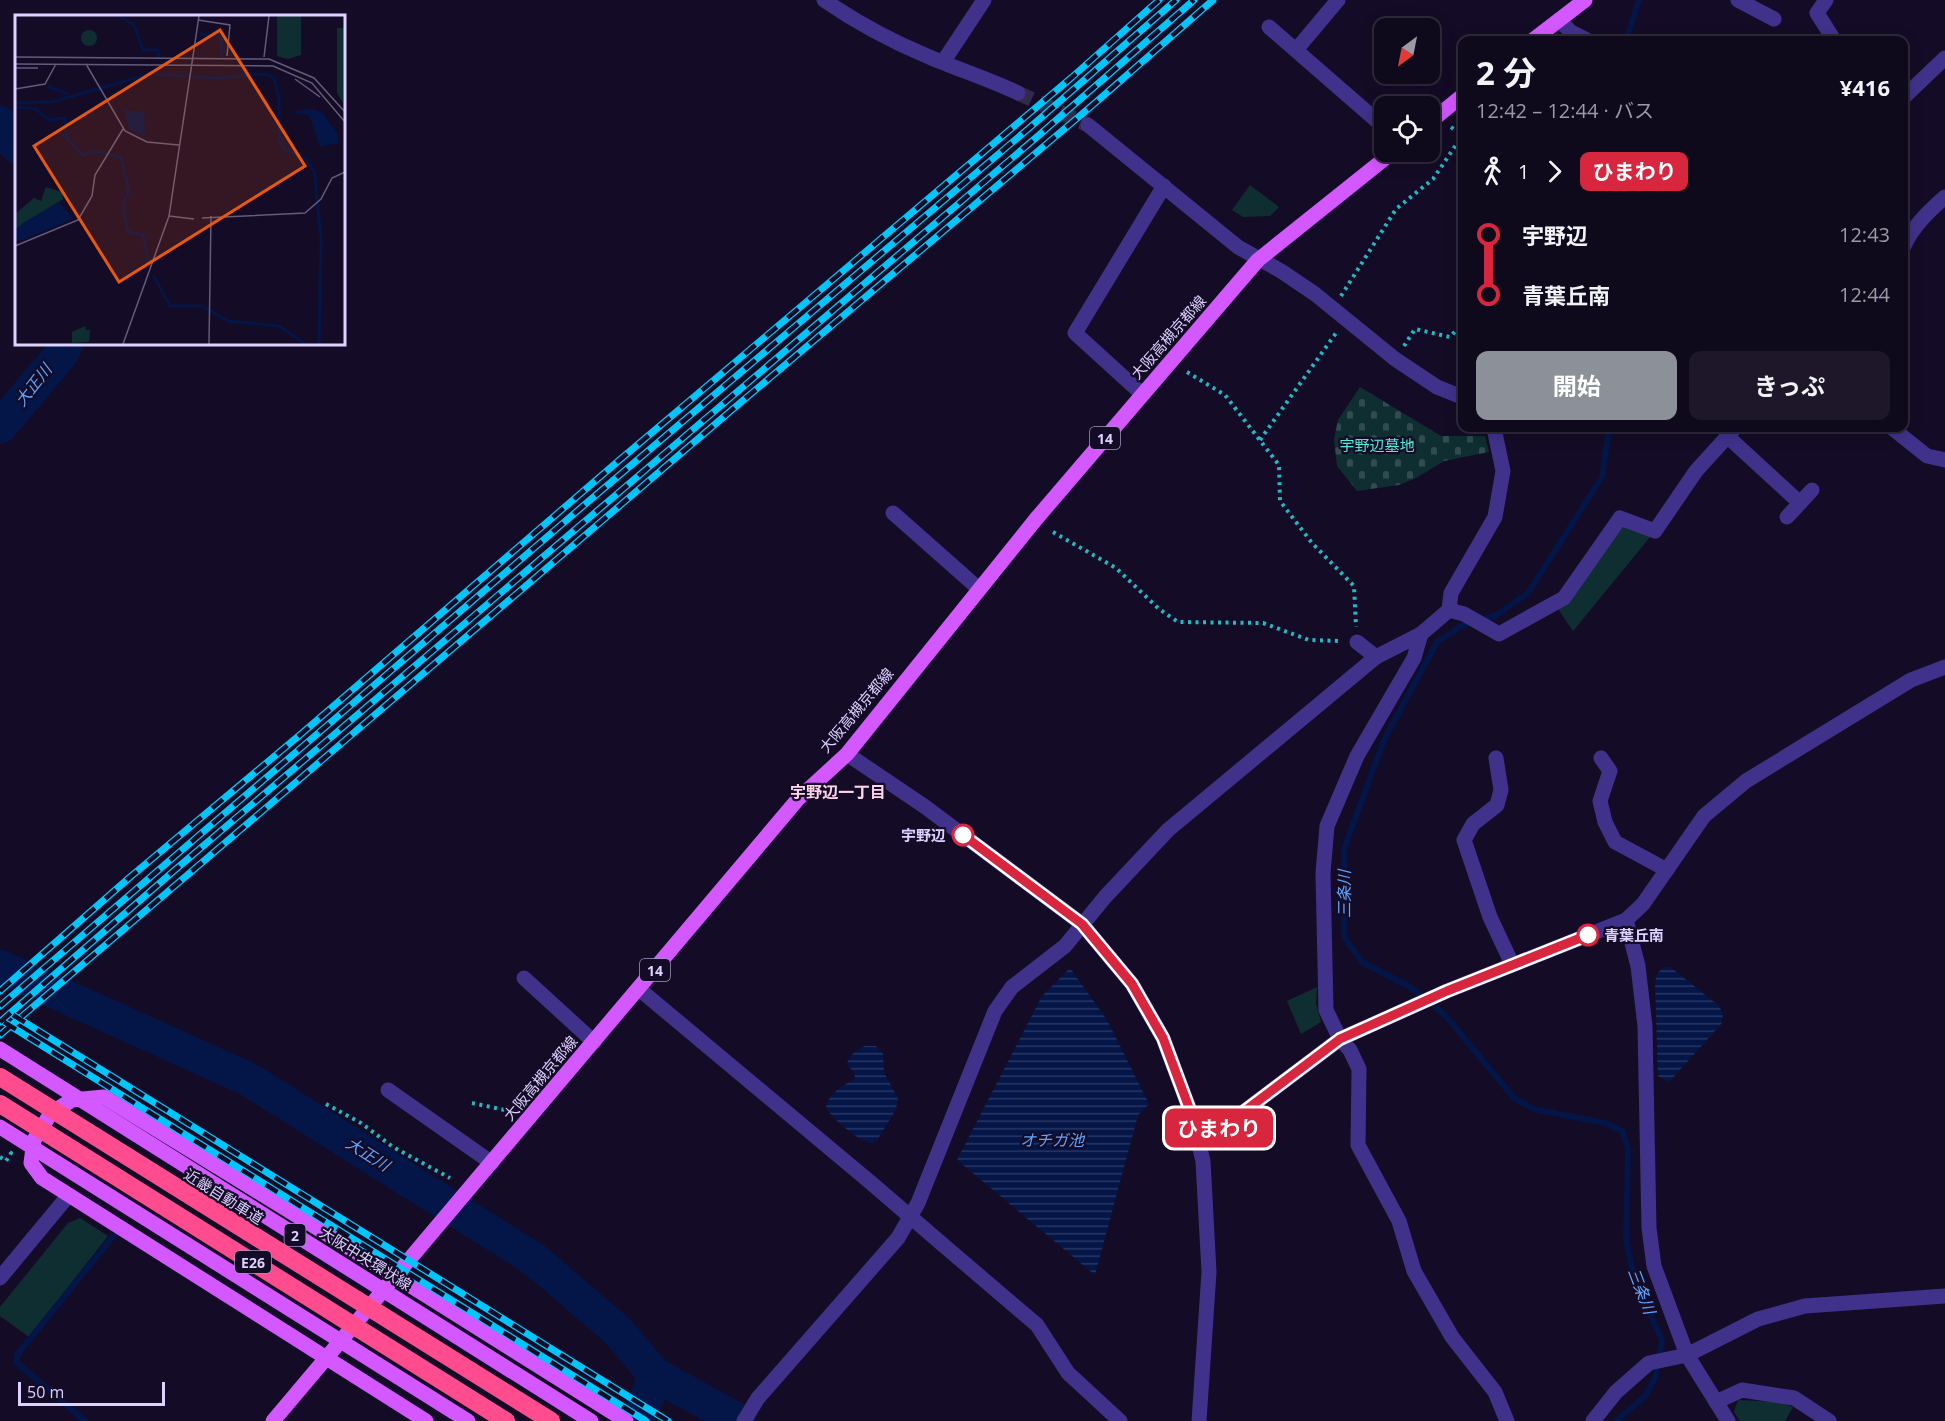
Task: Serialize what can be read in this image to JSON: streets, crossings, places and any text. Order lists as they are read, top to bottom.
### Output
{
  "streets": {
    "highway": ["近畿自動車道", "E26"],
    "main road": [
      "大阪高槻京都線",
      "14",
      "2",
      "大阪中央環状線"
    ]
  },
  "districts": ["宇野辺一丁目"],
  "water": ["大正川", "三条川", "オチガ池"],
  "parks": ["宇野辺墓地"],
  "places": ["宇野辺", "青葉丘南"],
  "lines": ["bus line ひまわり"],
  "scale_bar": "50 m",
  "north": "bottom left",
  "page": {
    "on_map": "ひまわり",
    "heading": ["2 分", "12:42 – 12:44 · バス", "¥416"],
    "legs": ["1", "ひまわり"],
    "list": [
      {
        "name": "宇野辺",
        "value": "12:43"
      },
      {
        "name": "青葉丘南",
        "value": "12:44"
      }
    ],
    "buttons": ["開始", "きっぷ"],
    "scale": "50 m"
  }
}
